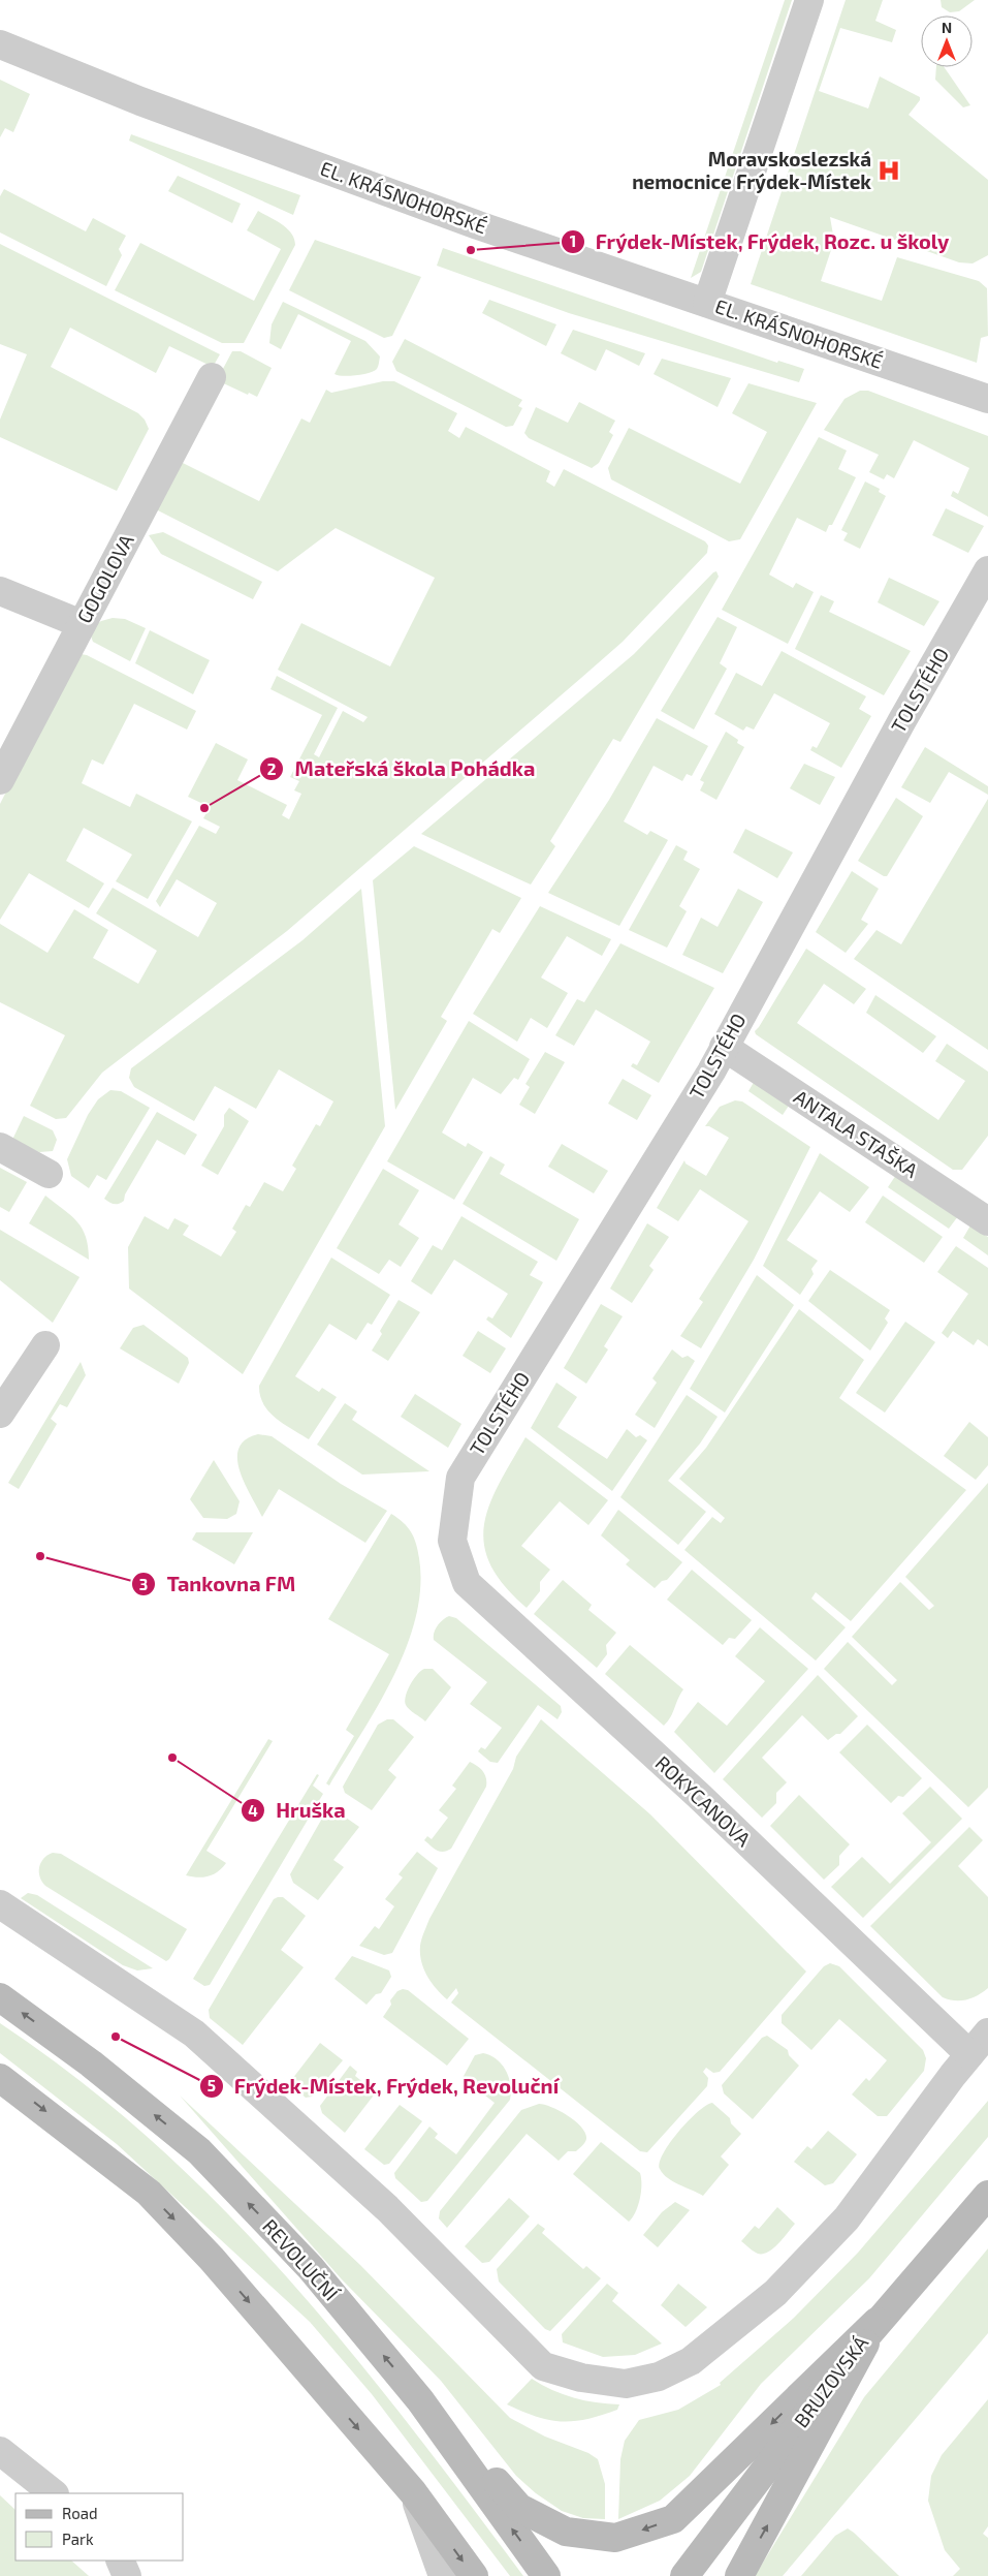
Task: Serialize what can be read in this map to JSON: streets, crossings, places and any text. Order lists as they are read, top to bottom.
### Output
{
  "streets": {
    "main road": ["REVOLUČNÍ", "BRUZOVSKÁ"],
    "street": [
      "EL. KRÁSNOHORSKÉ",
      "GOGOLOVA",
      "TOLSTÉHO",
      "ANTALA STAŠKA",
      "ROKYCANOVA"
    ]
  },
  "crossings": [
    ["TOLSTÉHO", "ANTALA STAŠKA"],
    ["TOLSTÉHO", "ROKYCANOVA"]
  ],
  "places": {
    "hospital": ["Moravskoslezská nemocnice Frýdek-Místek"],
    "other": [
      "Frýdek-Místek, Frýdek, Rozc. u školy",
      "Mateřská škola Pohádka",
      "Tankovna FM",
      "Hruška",
      "Frýdek-Místek, Frýdek, Revoluční"
    ]
  },
  "legend": ["Road", "Park"],
  "north": "top"
}
